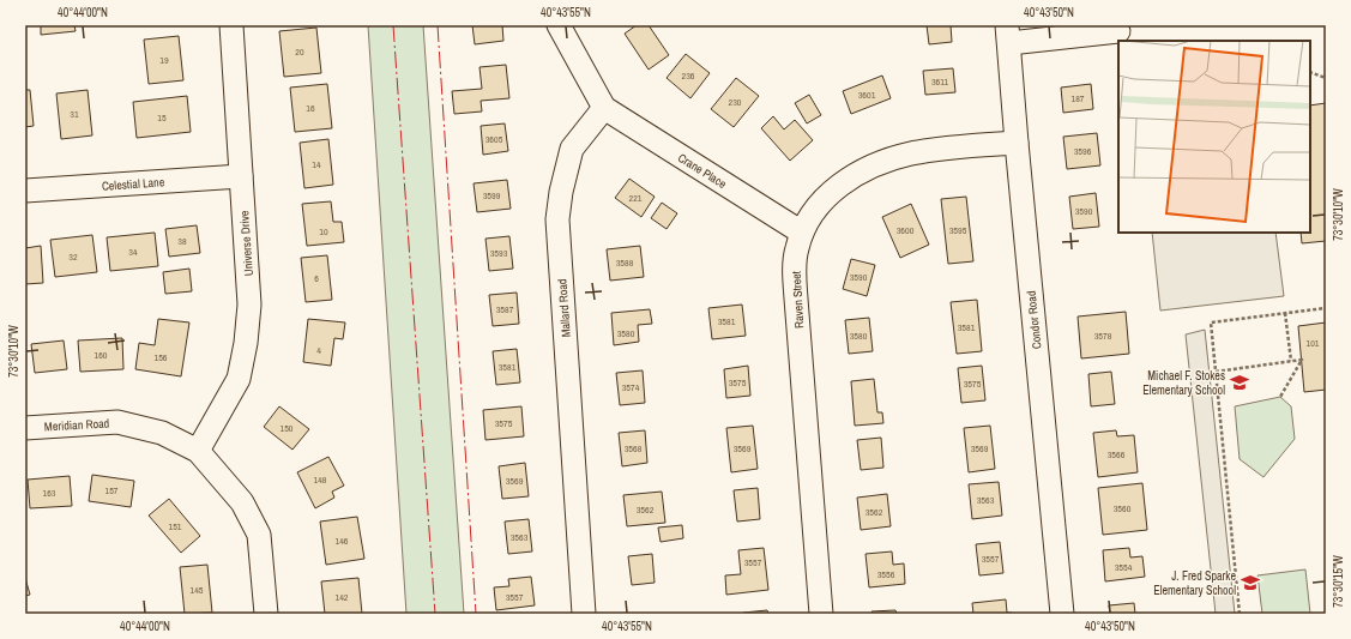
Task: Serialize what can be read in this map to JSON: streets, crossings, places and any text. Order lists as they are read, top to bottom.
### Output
{
  "streets": {
    "street": [
      "Crane Place",
      "Celestial Lane",
      "Universe Drive",
      "Raven Street",
      "Mallard Road",
      "Condor Road",
      "Meridian Road"
    ]
  },
  "crossings": [
    ["Crane Place", "Raven Street"],
    ["Crane Place", "Mallard Road"],
    ["Celestial Lane", "Universe Drive"],
    ["Universe Drive", "Meridian Road"],
    ["Raven Street", "Condor Road"]
  ],
  "places": {
    "school or university": ["Michael F. Stokes Elementary School", "J. Fred Sparke Elementary School"]
  },
  "house_numbers": [
    "20",
    "19",
    "236",
    "3611",
    "3601",
    "187",
    "230",
    "16",
    "31",
    "15",
    "3605",
    "3596",
    "14",
    "3599",
    "221",
    "3590",
    "3600",
    "3595",
    "10",
    "38",
    "34",
    "3593",
    "32",
    "3588",
    "3590",
    "6",
    "3587",
    "3581",
    "3581",
    "3580",
    "3580",
    "3578",
    "101",
    "4",
    "160",
    "156",
    "3581",
    "3575",
    "3575",
    "3574",
    "3575",
    "150",
    "3568",
    "3569",
    "3569",
    "3566",
    "148",
    "3569",
    "157",
    "163",
    "3563",
    "3560",
    "3562",
    "3562",
    "151",
    "3563",
    "146",
    "3557",
    "3557",
    "3554",
    "3556",
    "145",
    "142",
    "3557"
  ],
  "coordinates": [
    "40°44'00\"N",
    "40°43'55\"N",
    "40°43'50\"N",
    "73°30'10\"W",
    "73°30'15\"W"
  ]
}
